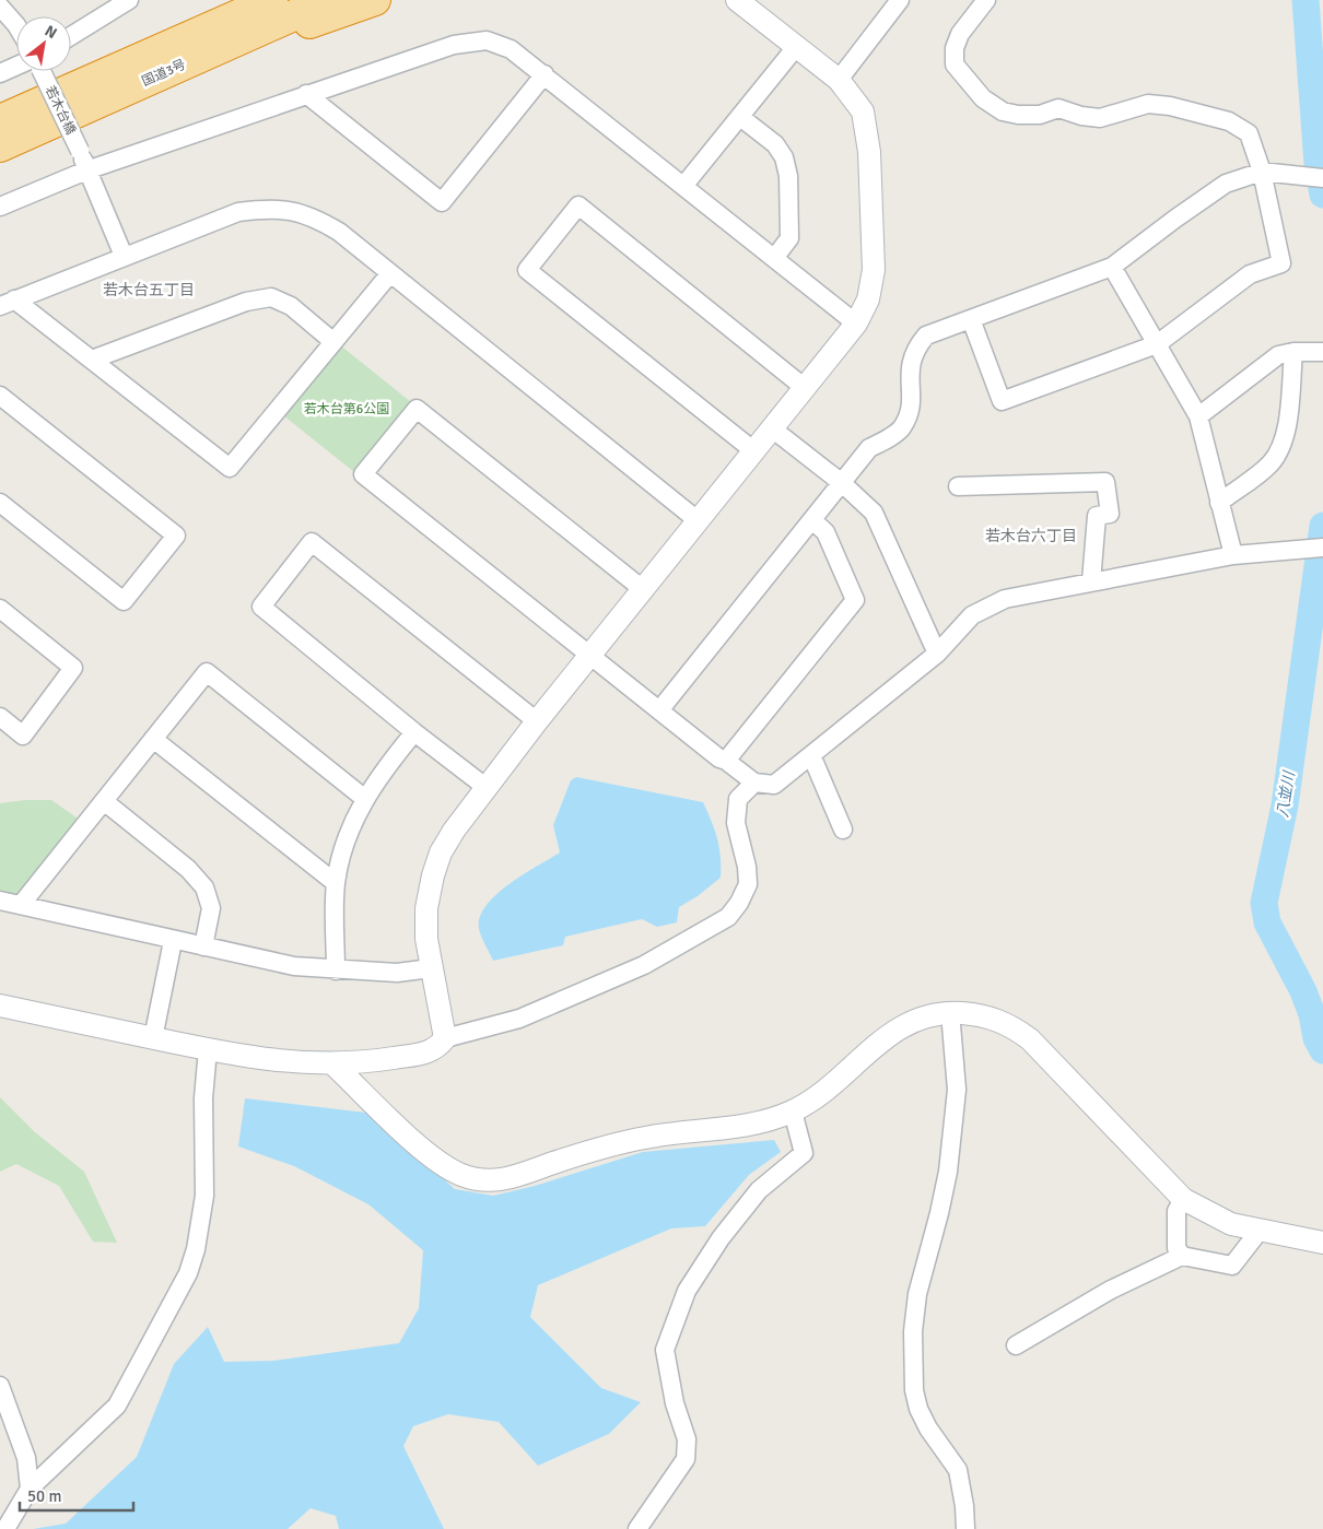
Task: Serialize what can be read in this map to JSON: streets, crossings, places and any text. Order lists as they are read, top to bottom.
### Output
{
  "streets": {
    "highway": ["国道3号"],
    "street": ["若木台橋"]
  },
  "districts": ["若木台五丁目", "若木台六丁目"],
  "water": ["八並川"],
  "parks": ["若木台第6公園"],
  "scale_bar": "50 m",
  "north": "top right"
}
